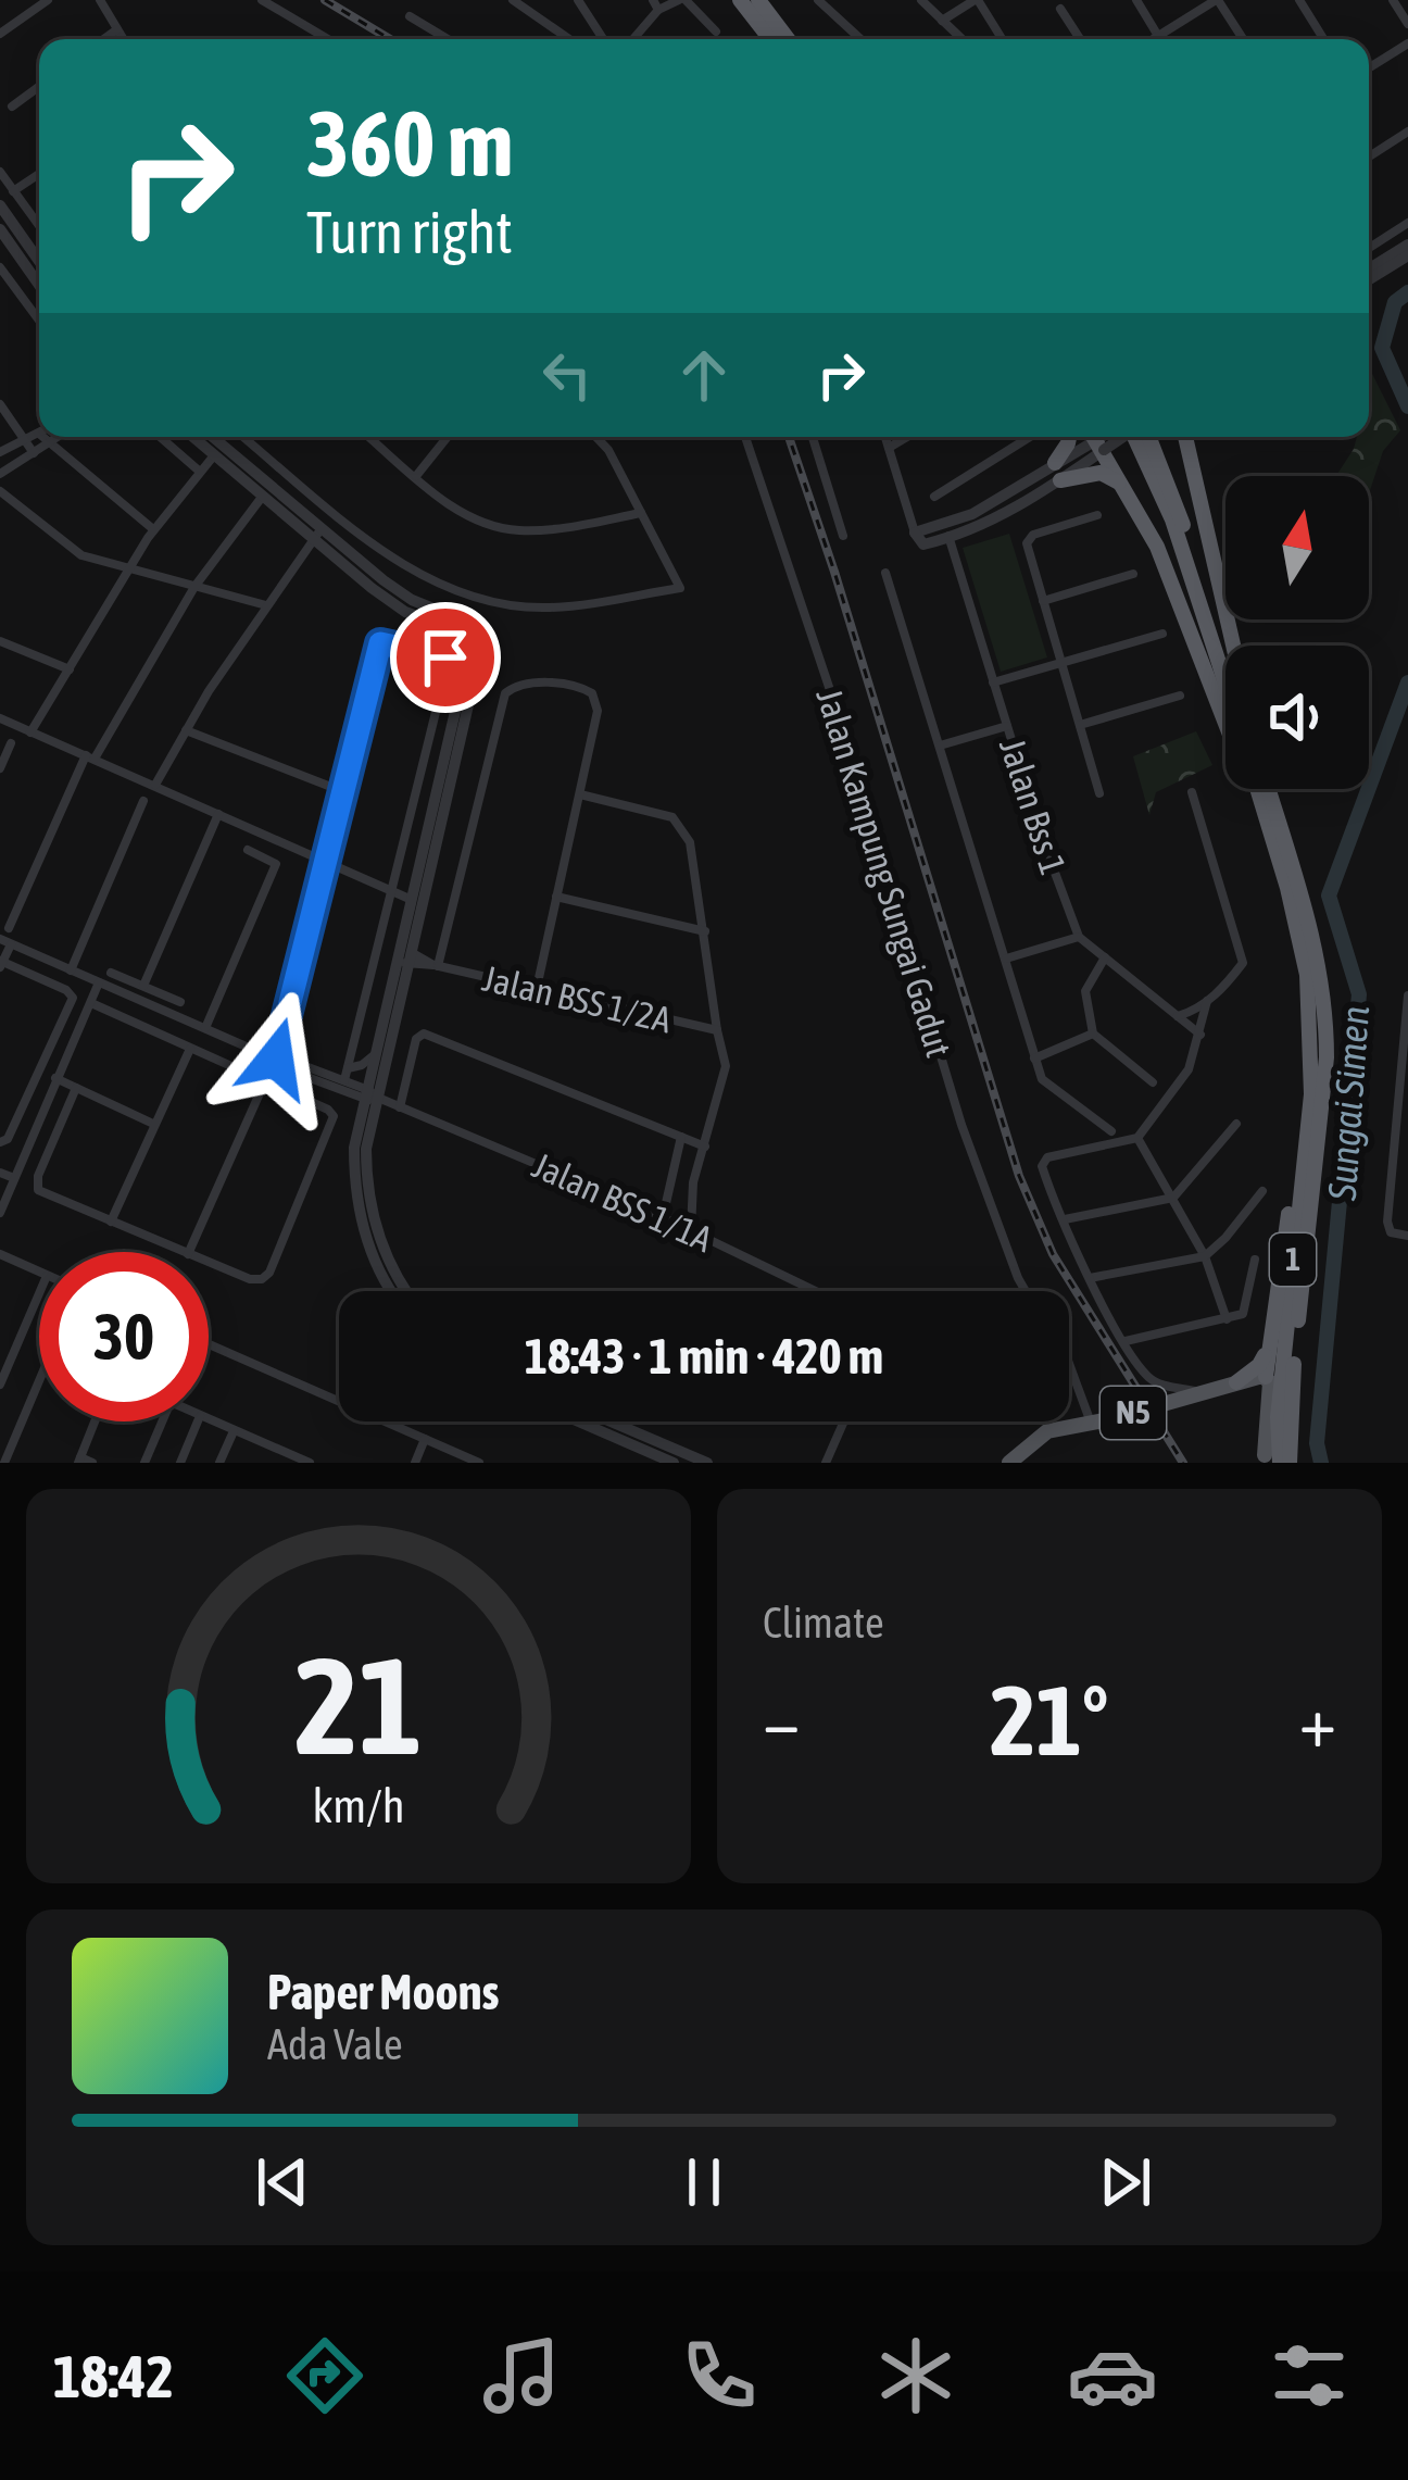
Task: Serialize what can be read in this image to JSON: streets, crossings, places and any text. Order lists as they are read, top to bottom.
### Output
{
  "streets": {
    "highway": ["1"],
    "main road": ["N5"],
    "street": [
      "Jalan Bss 1",
      "Jalan Kampung Sungai Gadut",
      "Jalan BSS 1/2A",
      "Jalan BSS 1/1A"
    ]
  },
  "water": ["Sungai Simen"],
  "north": "top",
  "page": {
    "turn": ["360 m", "Turn right"],
    "limit": "30",
    "trip": "18:43 · 1 min · 420 m",
    "tile": "Climate",
    "heat": ["−", "21°", "+"],
    "song": ["Paper Moons", "Ada Vale"],
    "tabs": "18:42",
    "gauge": ["21", "km/h"]
  }
}
